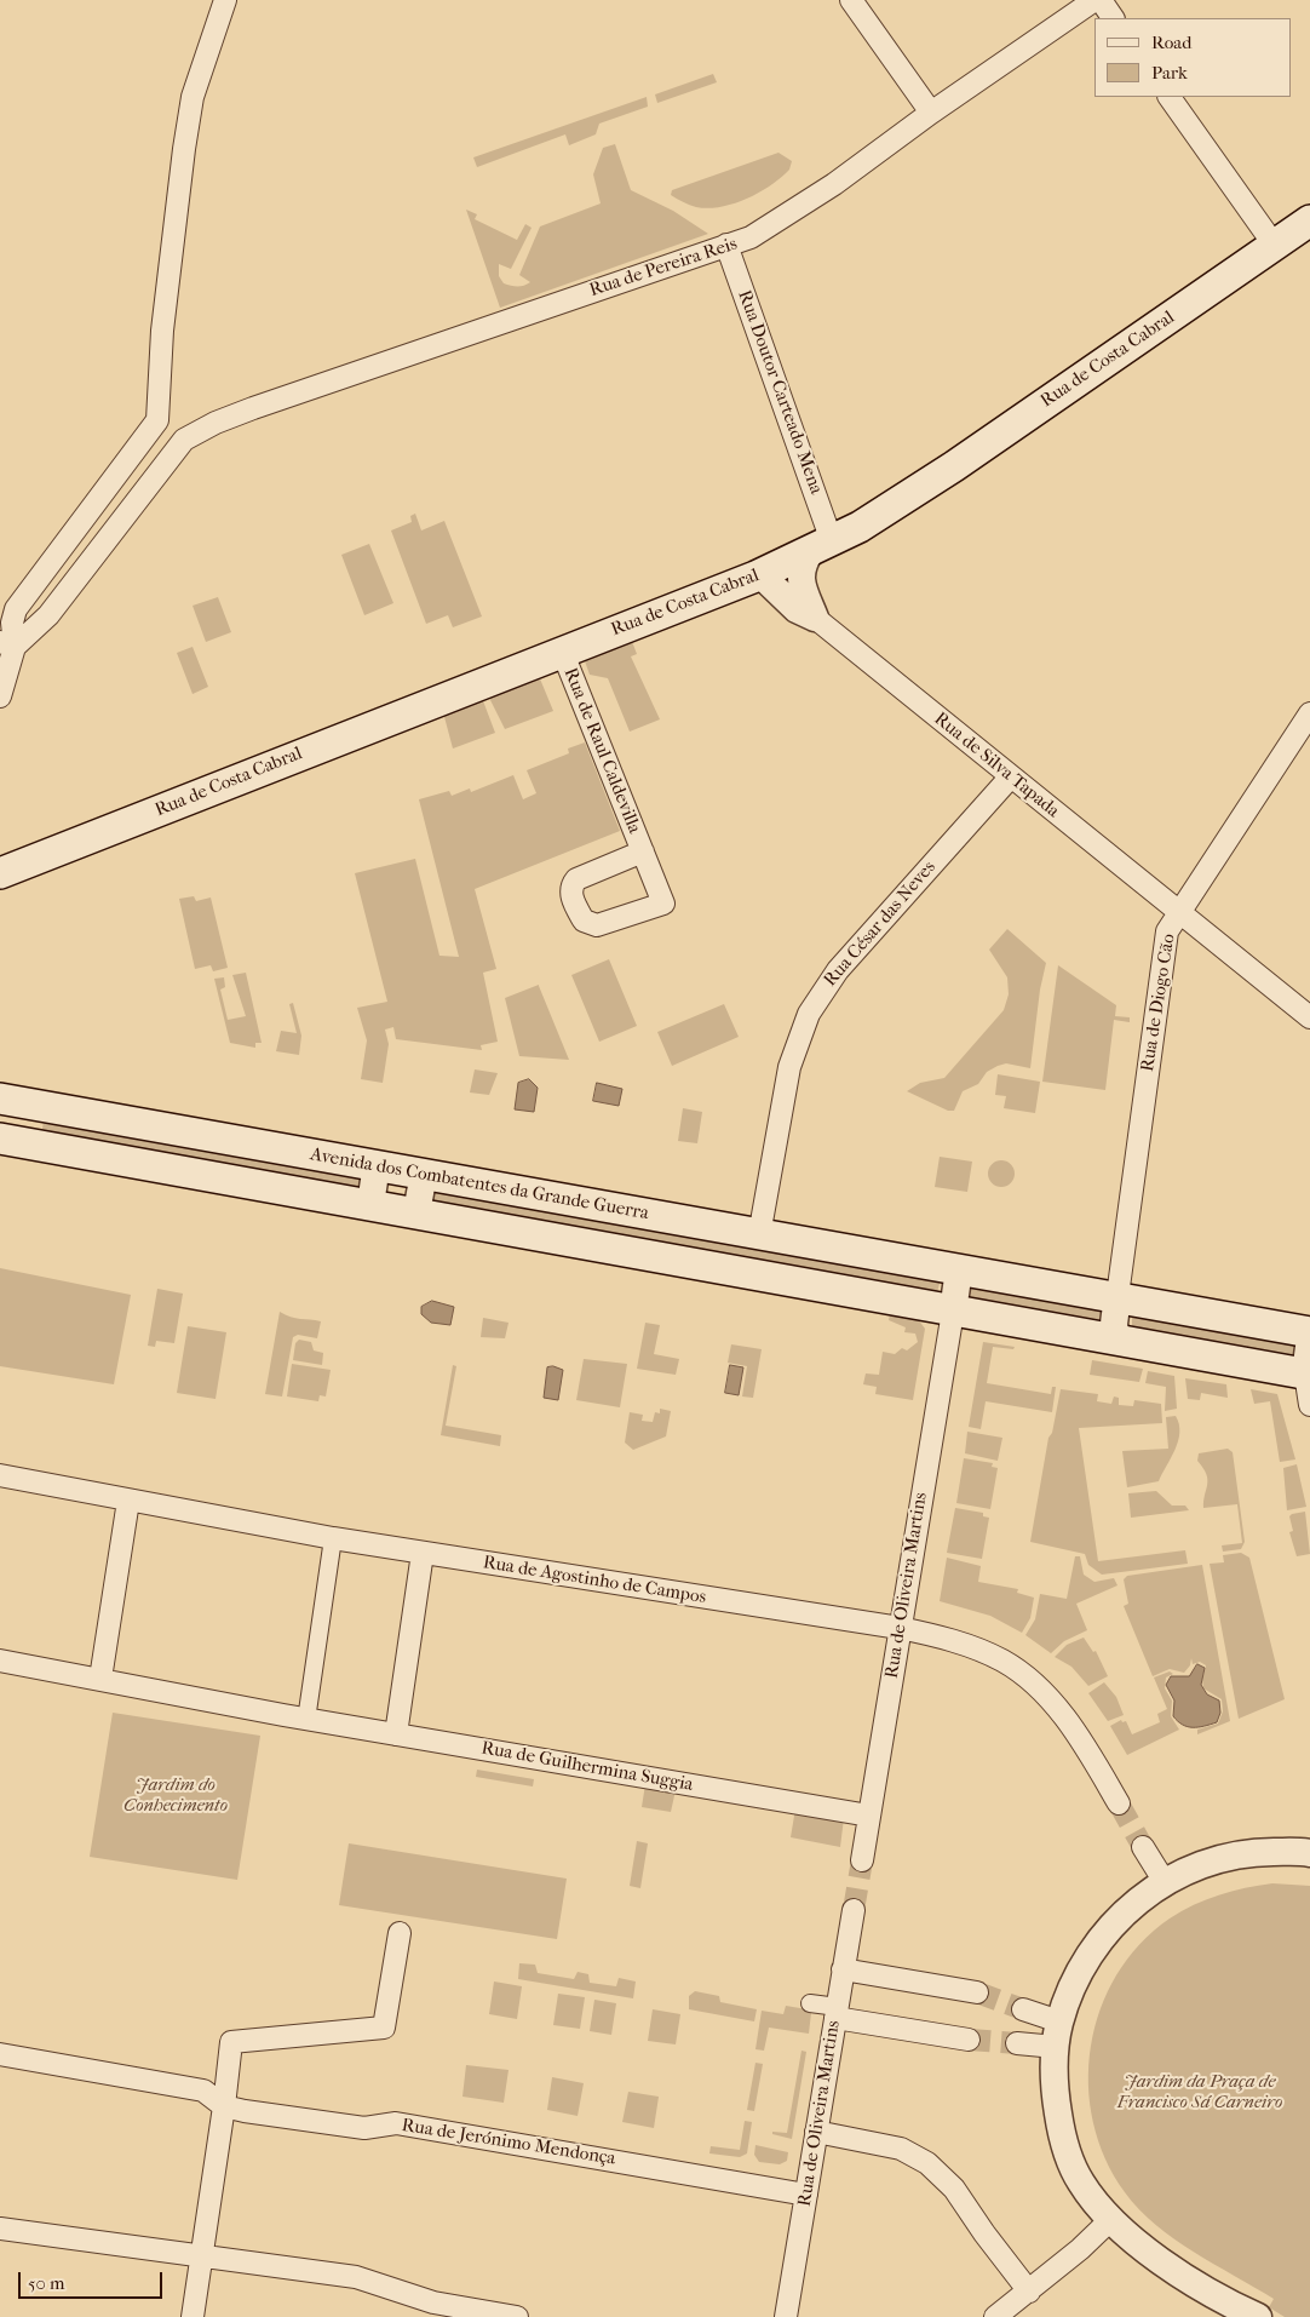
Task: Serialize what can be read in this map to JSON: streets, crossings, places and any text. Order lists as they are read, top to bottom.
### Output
{
  "streets": {
    "main road": ["Rua de Costa Cabral", "Avenida dos Combatentes da Grande Guerra"],
    "street": [
      "Rua de Pereira Reis",
      "Rua Doutor Carteado Mena",
      "Rua de Raul Caldevilla",
      "Rua de Silva Tapada",
      "Rua César das Neves",
      "Rua de Diogo Cão",
      "Rua de Agostinho de Campos",
      "Rua de Oliveira Martins",
      "Rua de Guilhermina Suggia",
      "Rua de Jerónimo Mendonça"
    ]
  },
  "crossings": [
    ["Rua de Pereira Reis", "Rua Doutor Carteado Mena"],
    ["Rua de Costa Cabral", "Rua Doutor Carteado Mena"],
    ["Rua de Costa Cabral", "Rua de Raul Caldevilla"],
    ["Rua de Silva Tapada", "Rua César das Neves"],
    ["Rua de Silva Tapada", "Rua de Diogo Cão"],
    ["Rua César das Neves", "Avenida dos Combatentes da Grande Guerra"],
    ["Rua de Diogo Cão", "Avenida dos Combatentes da Grande Guerra"],
    ["Rua de Agostinho de Campos", "Rua de Oliveira Martins"],
    ["Rua de Oliveira Martins", "Rua de Guilhermina Suggia"],
    ["Rua de Oliveira Martins", "Rua de Jerónimo Mendonça"]
  ],
  "parks": ["Jardim do Conhecimento", "Jardim da Praça de Francisco Sá Carneiro"],
  "legend": ["Road", "Park"],
  "scale_bar": "50 m"
}
